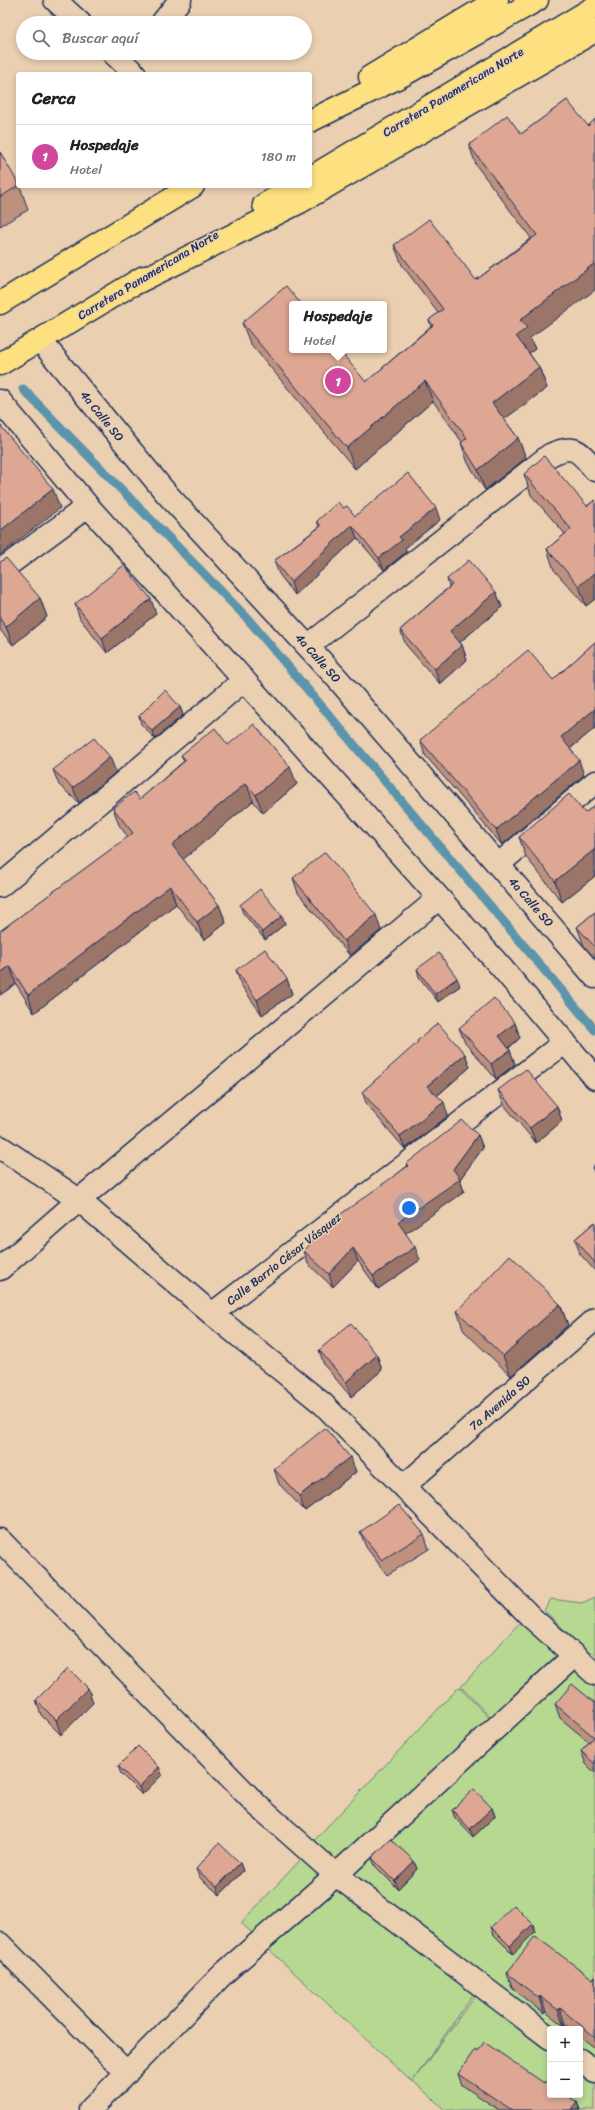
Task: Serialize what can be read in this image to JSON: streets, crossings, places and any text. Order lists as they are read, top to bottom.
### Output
{
  "streets": {
    "highway": ["Carretera Panamericana Norte"],
    "street": ["4a Calle SO", "Calle Barrio César Vásquez", "7a Avenida SO"]
  },
  "crossings": [
    ["Carretera Panamericana Norte", "4a Calle SO"]
  ],
  "page": {
    "search": "Buscar aquí",
    "heading": "Cerca",
    "list": [
      {
        "mark": "1",
        "name": "Hospedaje",
        "note": "Hotel",
        "value": "180 m"
      }
    ],
    "popup": ["Hospedaje", "Hotel"],
    "pins": "1",
    "map_buttons": ["+", "−"]
  }
}
